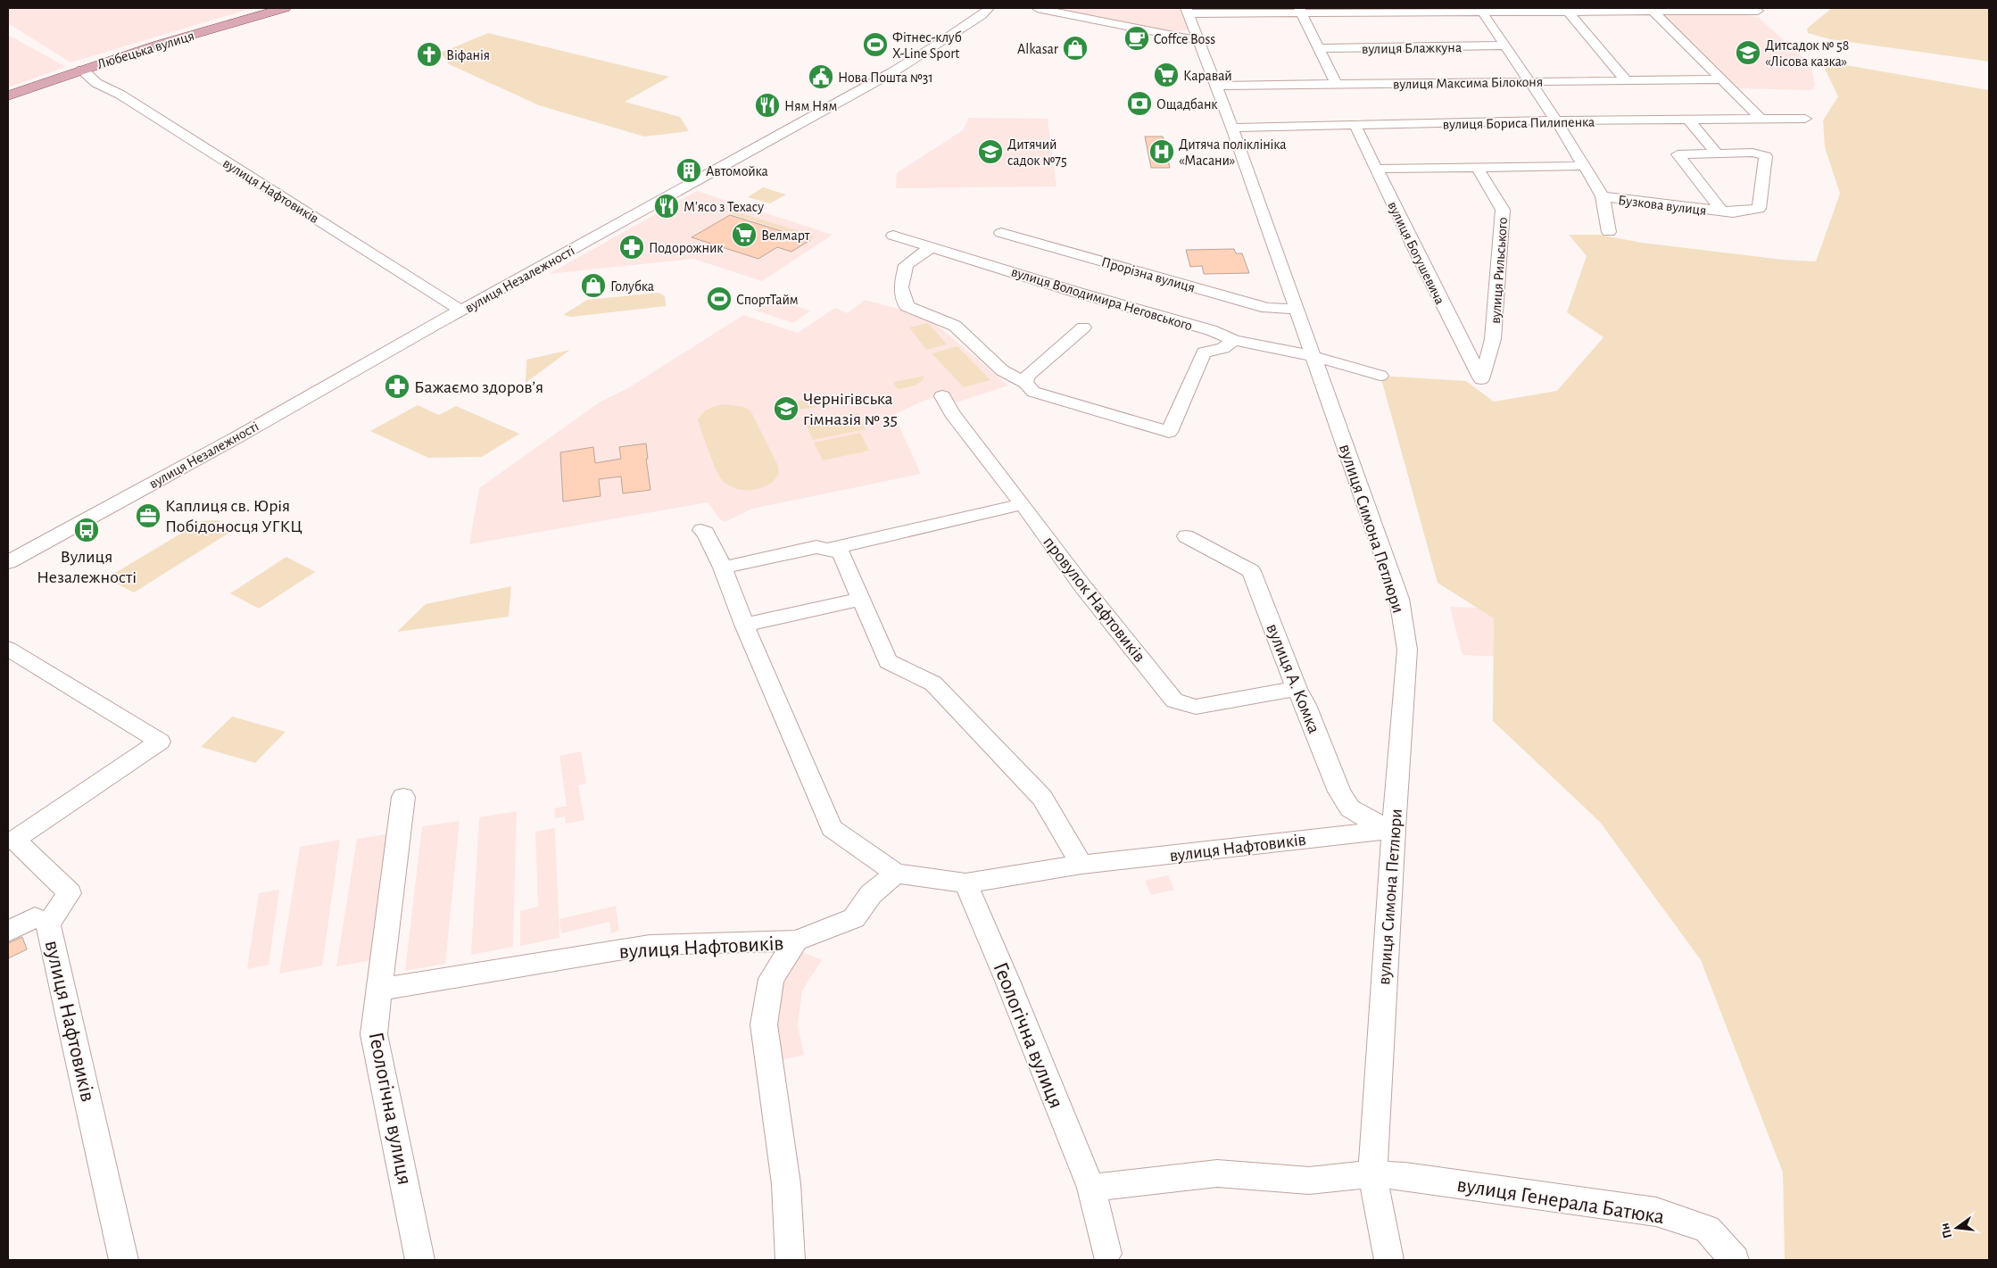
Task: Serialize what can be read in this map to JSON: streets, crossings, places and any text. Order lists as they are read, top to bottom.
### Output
{
  "streets": {
    "main road": ["Любецька вулиця"],
    "street": [
      "вулиця Блажкуна",
      "вулиця Максима Білоконя",
      "вулиця Бориса Пилипенка",
      "вулиця Нафтовиків",
      "Бузкова вулиця",
      "вулиця Богушевича",
      "вулиця Рильського",
      "Прорізна вулиця",
      "вулиця Незалежності",
      "вулиця Володимира Неговського",
      "вулиця Симона Петлюри",
      "провулок Нафтовиків",
      "вулиця А. Комка",
      "Геологічна вулиця",
      "вулиця Генерала Батюка"
    ]
  },
  "crossings": [
    ["Любецька вулиця", "вулиця Нафтовиків"],
    ["вулиця Максима Білоконя", "вулиця Симона Петлюри"],
    ["вулиця Бориса Пилипенка", "вулиця Богушевича"],
    ["вулиця Бориса Пилипенка", "вулиця Симона Петлюри"],
    ["вулиця Нафтовиків", "вулиця Незалежності"],
    ["вулиця Нафтовиків", "вулиця Симона Петлюри"],
    ["вулиця Нафтовиків", "вулиця А. Комка"],
    ["вулиця Нафтовиків", "Геологічна вулиця"],
    ["вулиця Богушевича", "вулиця Рильського"],
    ["Прорізна вулиця", "вулиця Симона Петлюри"],
    ["вулиця Володимира Неговського", "вулиця Симона Петлюри"],
    ["вулиця Симона Петлюри", "вулиця А. Комка"],
    ["вулиця Симона Петлюри", "вулиця Генерала Батюка"],
    ["провулок Нафтовиків", "вулиця А. Комка"]
  ],
  "places": {
    "cafe": ["Coffce Boss"],
    "sports": ["Фітнес-клуб X-Line Sport", "СпортТайм"],
    "shop": ["Alkasar", "Голубка"],
    "school or university": ["Дитсадок № 58 «Лісова казка»", "Дитячий садок №75", "Чернігівська гімназія № 35"],
    "church": ["Віфанія"],
    "supermarket": ["Каравай", "Велмарт"],
    "public building": ["Нова Пошта №31"],
    "bank": ["Ощадбанк"],
    "restaurant": ["Ням Ням", "М'ясо з Техасу"],
    "hospital": ["Дитяча поліклініка «Масани»"],
    "building": ["Автомойка"],
    "pharmacy": ["Подорожник", "Бажаємо здоров’я"],
    "office": ["Каплиця св. Юрія Побідоносця УГКЦ"],
    "bus stop": ["Вулиця Незалежності"]
  },
  "north": "left"
}
